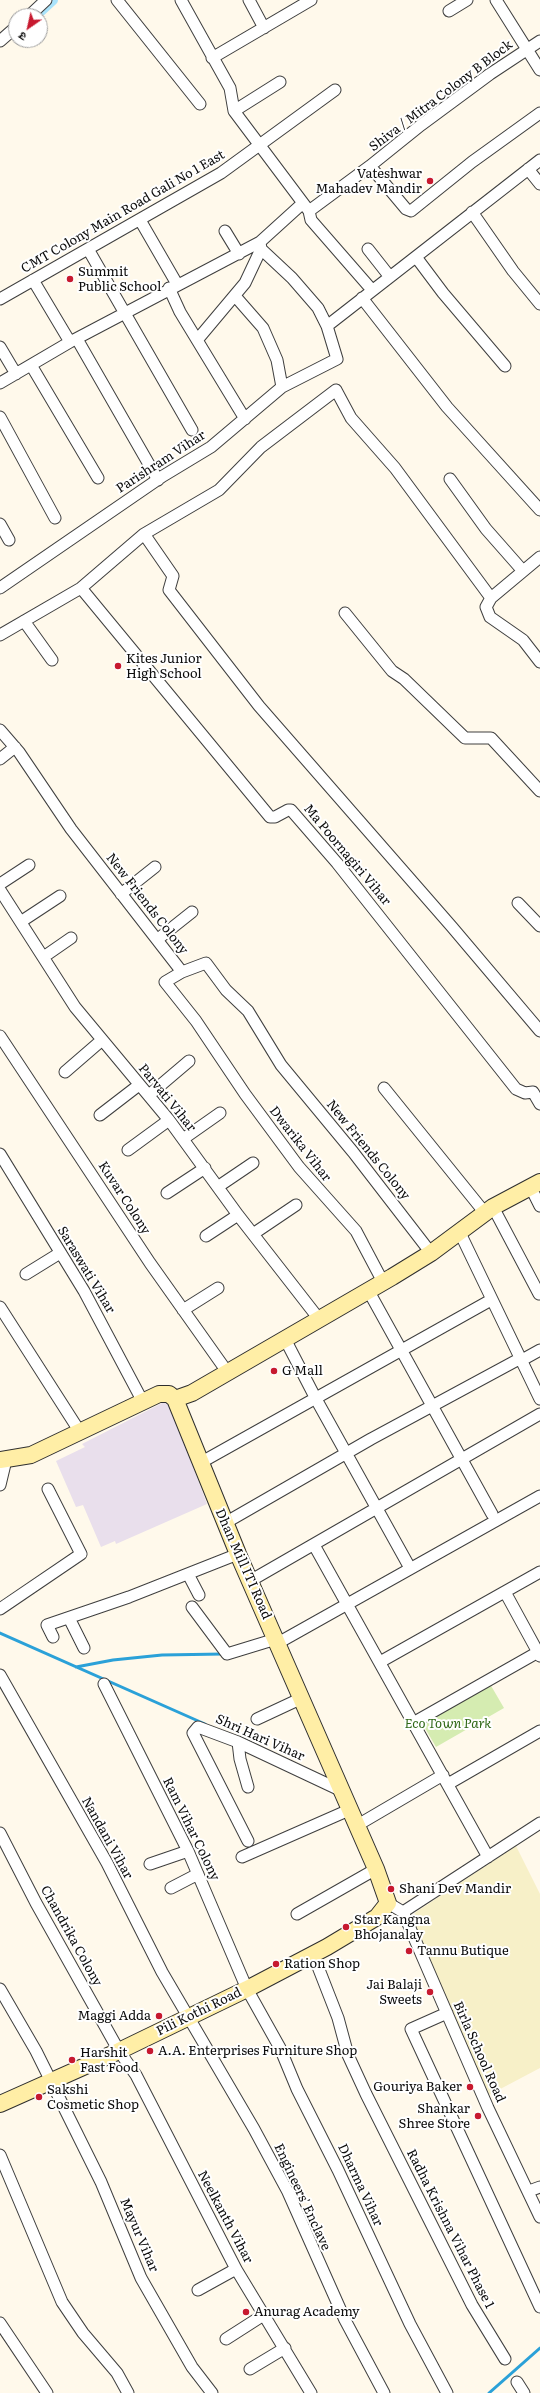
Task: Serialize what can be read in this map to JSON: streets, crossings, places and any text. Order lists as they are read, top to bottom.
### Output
{
  "streets": {
    "street": [
      "Shiva / Mitra Colony B Block",
      "CMT Colony Main Road Gali No 1 East",
      "Parishram Vihar",
      "Ma Poornagiri Vihar",
      "New Friends Colony",
      "Parvati Vihar",
      "Dwarika Vihar",
      "Kuvar Colony",
      "Saraswati Vihar",
      "Dhan Mill ITI Road",
      "Shri Hari Vihar",
      "Ram Vihar Colony",
      "Nandani Vihar",
      "Chandrika Colony",
      "Pili Kothi Road",
      "Birla School Road",
      "Dharma Vihar",
      "Engineers' Enclave",
      "Neelkanth Vihar",
      "Radha Krishna Vihar Phase 1",
      "Mayur Vihar"
    ]
  },
  "crossings": [
    ["New Friends Colony", "Dwarika Vihar"],
    ["Dhan Mill ITI Road", "Shri Hari Vihar"],
    ["Dhan Mill ITI Road", "Pili Kothi Road"],
    ["Ram Vihar Colony", "Pili Kothi Road"],
    ["Ram Vihar Colony", "Dharma Vihar"],
    ["Nandani Vihar", "Pili Kothi Road"],
    ["Nandani Vihar", "Engineers' Enclave"],
    ["Chandrika Colony", "Pili Kothi Road"],
    ["Chandrika Colony", "Neelkanth Vihar"],
    ["Pili Kothi Road", "Dharma Vihar"],
    ["Pili Kothi Road", "Engineers' Enclave"],
    ["Pili Kothi Road", "Neelkanth Vihar"],
    ["Pili Kothi Road", "Radha Krishna Vihar Phase 1"],
    ["Pili Kothi Road", "Mayur Vihar"]
  ],
  "parks": ["Eco Town Park"],
  "places": [
    "Vateshwar Mahadev Mandir",
    "Summit Public School",
    "Kites Junior High School",
    "G Mall",
    "Shani Dev Mandir",
    "Star Kangna Bhojanalay",
    "Tannu Butique",
    "Ration Shop",
    "Jai Balaji Sweets",
    "Maggi Adda",
    "A.A. Enterprises Furniture Shop",
    "Harshit Fast Food",
    "Gouriya Baker",
    "Sakshi Cosmetic Shop",
    "Shankar Shree Store",
    "Anurag Academy"
  ],
  "north": "bottom left"
}
